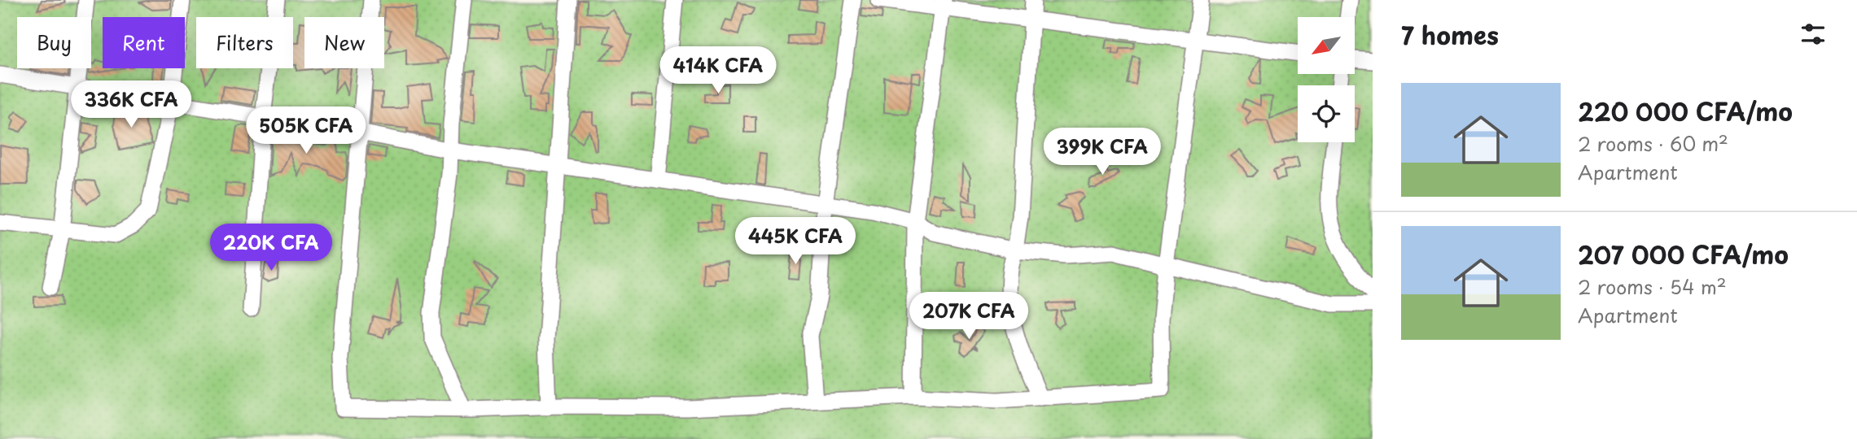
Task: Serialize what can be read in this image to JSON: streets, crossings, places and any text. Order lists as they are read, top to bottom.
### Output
{
  "north": "bottom left",
  "page": {
    "heading": "7 homes",
    "chip": [
      "Buy",
      "Rent",
      "Filters",
      "New"
    ],
    "price": [
      "414K CFA",
      "336K CFA",
      "505K CFA",
      "399K CFA",
      "445K CFA",
      "220K CFA",
      "207K CFA"
    ],
    "list": [
      {
        "name": "220 000 CFA/mo",
        "note": "2 rooms · 60 m² · Apartment"
      },
      {
        "name": "207 000 CFA/mo",
        "note": "2 rooms · 54 m² · Apartment"
      }
    ]
  }
}
